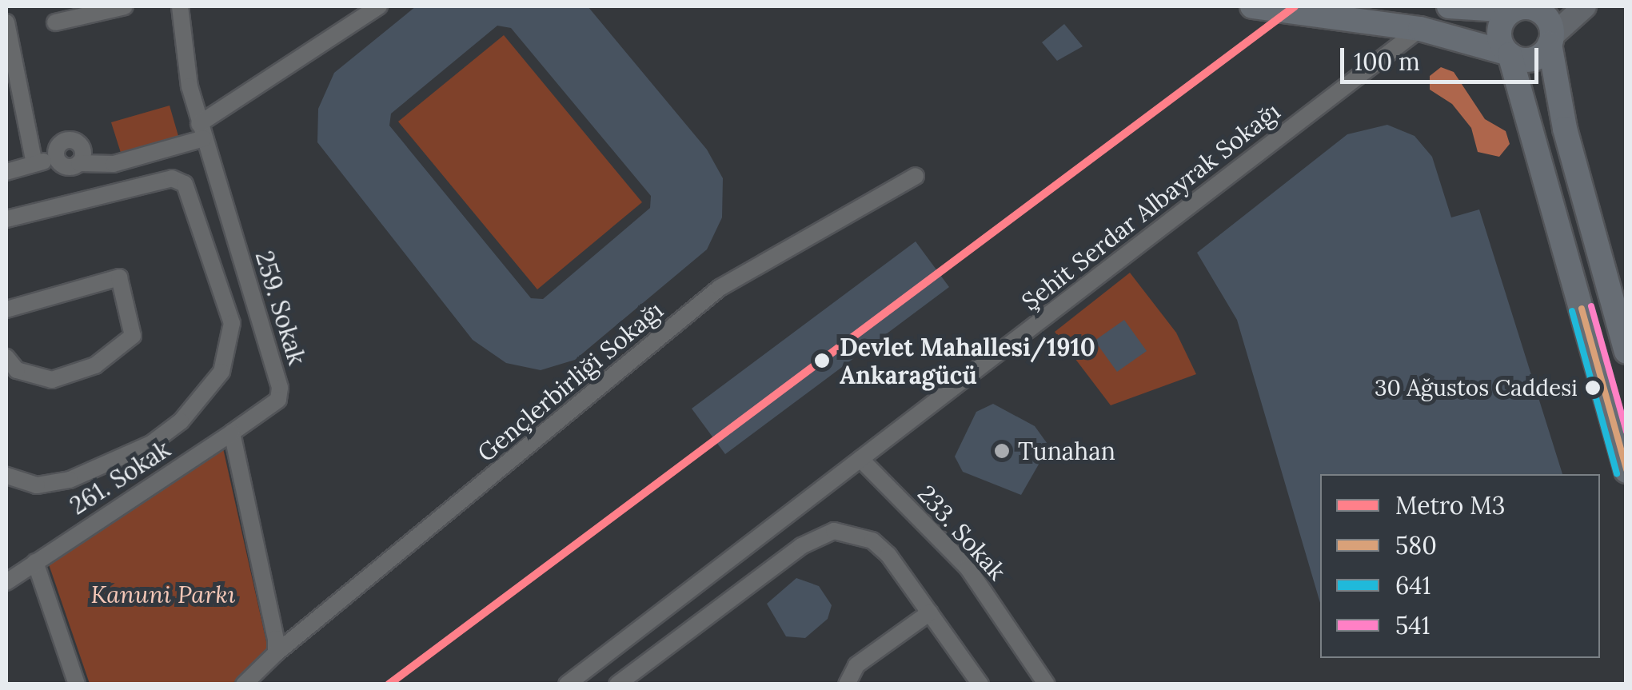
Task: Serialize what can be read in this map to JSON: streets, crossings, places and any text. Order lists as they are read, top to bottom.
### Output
{
  "streets": {
    "street": [
      "Şehit Serdar Albayrak Sokağı",
      "259. Sokak",
      "Gençlerbirliği Sokağı",
      "261. Sokak",
      "233. Sokak"
    ]
  },
  "crossings": [
    ["Şehit Serdar Albayrak Sokağı", "233. Sokak"],
    ["259. Sokak", "261. Sokak"]
  ],
  "parks": ["Kanuni Parkı"],
  "places": ["Devlet Mahallesi/1910 Ankaragücü", "30 Ağustos Caddesi", "Tunahan"],
  "lines": [
    "metro line M3",
    "transit line 541",
    "transit line 580",
    "transit line 641"
  ],
  "legend": [
    "Metro M3",
    "580",
    "641",
    "541"
  ],
  "scale_bar": "100 m"
}
